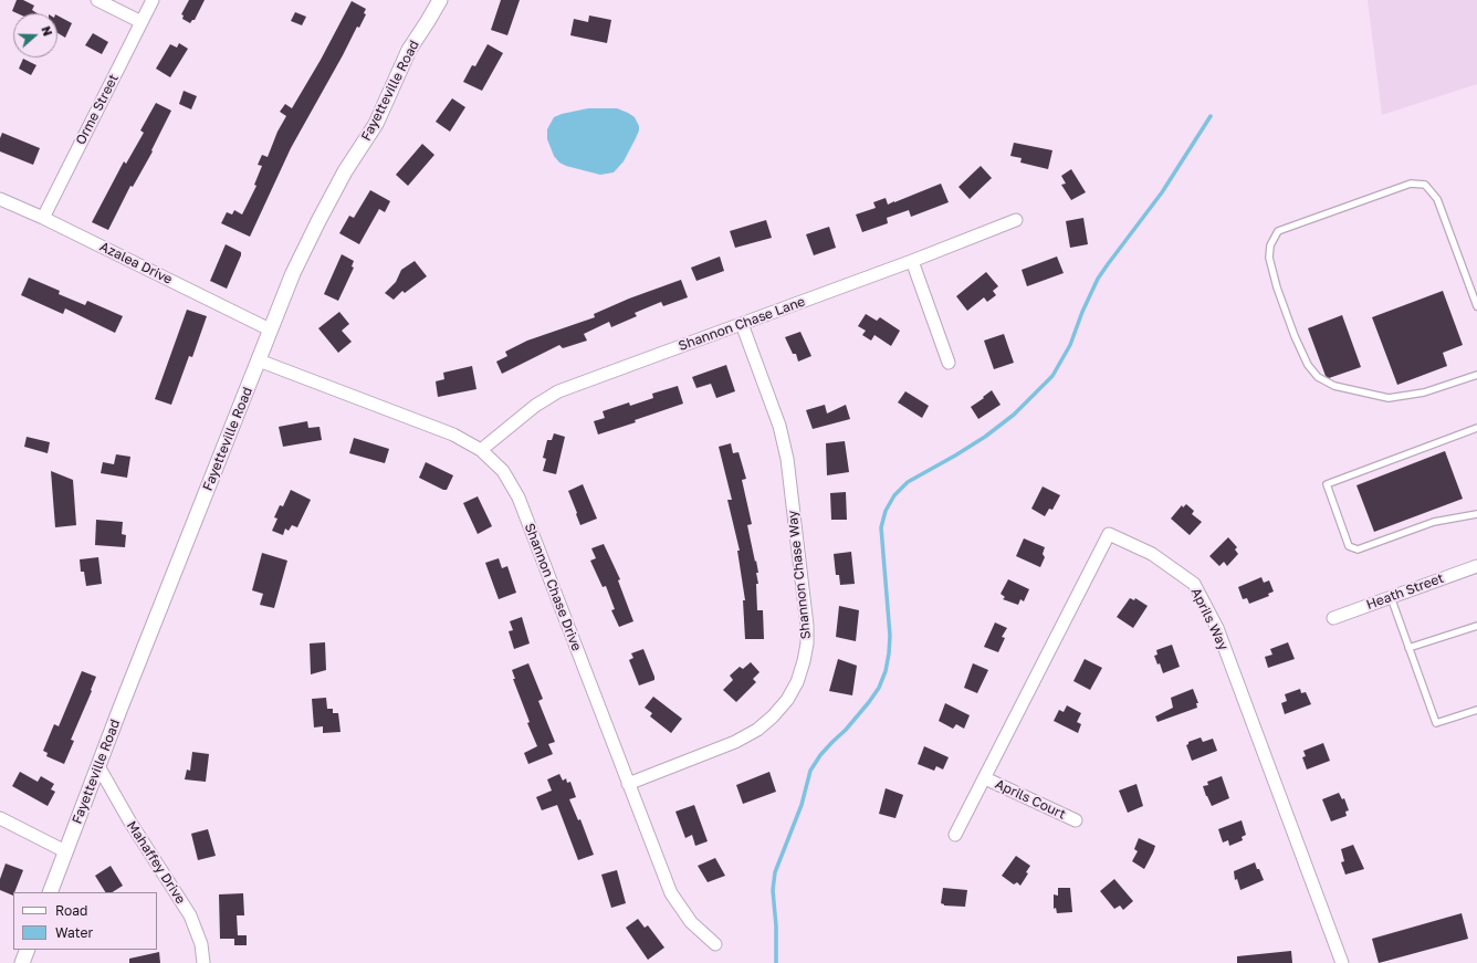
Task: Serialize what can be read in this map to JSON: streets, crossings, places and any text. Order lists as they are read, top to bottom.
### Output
{
  "streets": {
    "street": [
      "Fayetteville Road",
      "Orme Street",
      "Azalea Drive",
      "Shannon Chase Lane",
      "Shannon Chase Way",
      "Shannon Chase Drive",
      "Heath Street",
      "Aprils Way",
      "Aprils Court",
      "Mahaffey Drive"
    ]
  },
  "crossings": [
    ["Fayetteville Road", "Azalea Drive"],
    ["Fayetteville Road", "Shannon Chase Drive"],
    ["Fayetteville Road", "Mahaffey Drive"],
    ["Orme Street", "Azalea Drive"],
    ["Shannon Chase Lane", "Shannon Chase Way"],
    ["Shannon Chase Lane", "Shannon Chase Drive"],
    ["Shannon Chase Way", "Shannon Chase Drive"],
    ["Aprils Way", "Aprils Court"]
  ],
  "legend": ["Road", "Water"],
  "north": "right"
}
